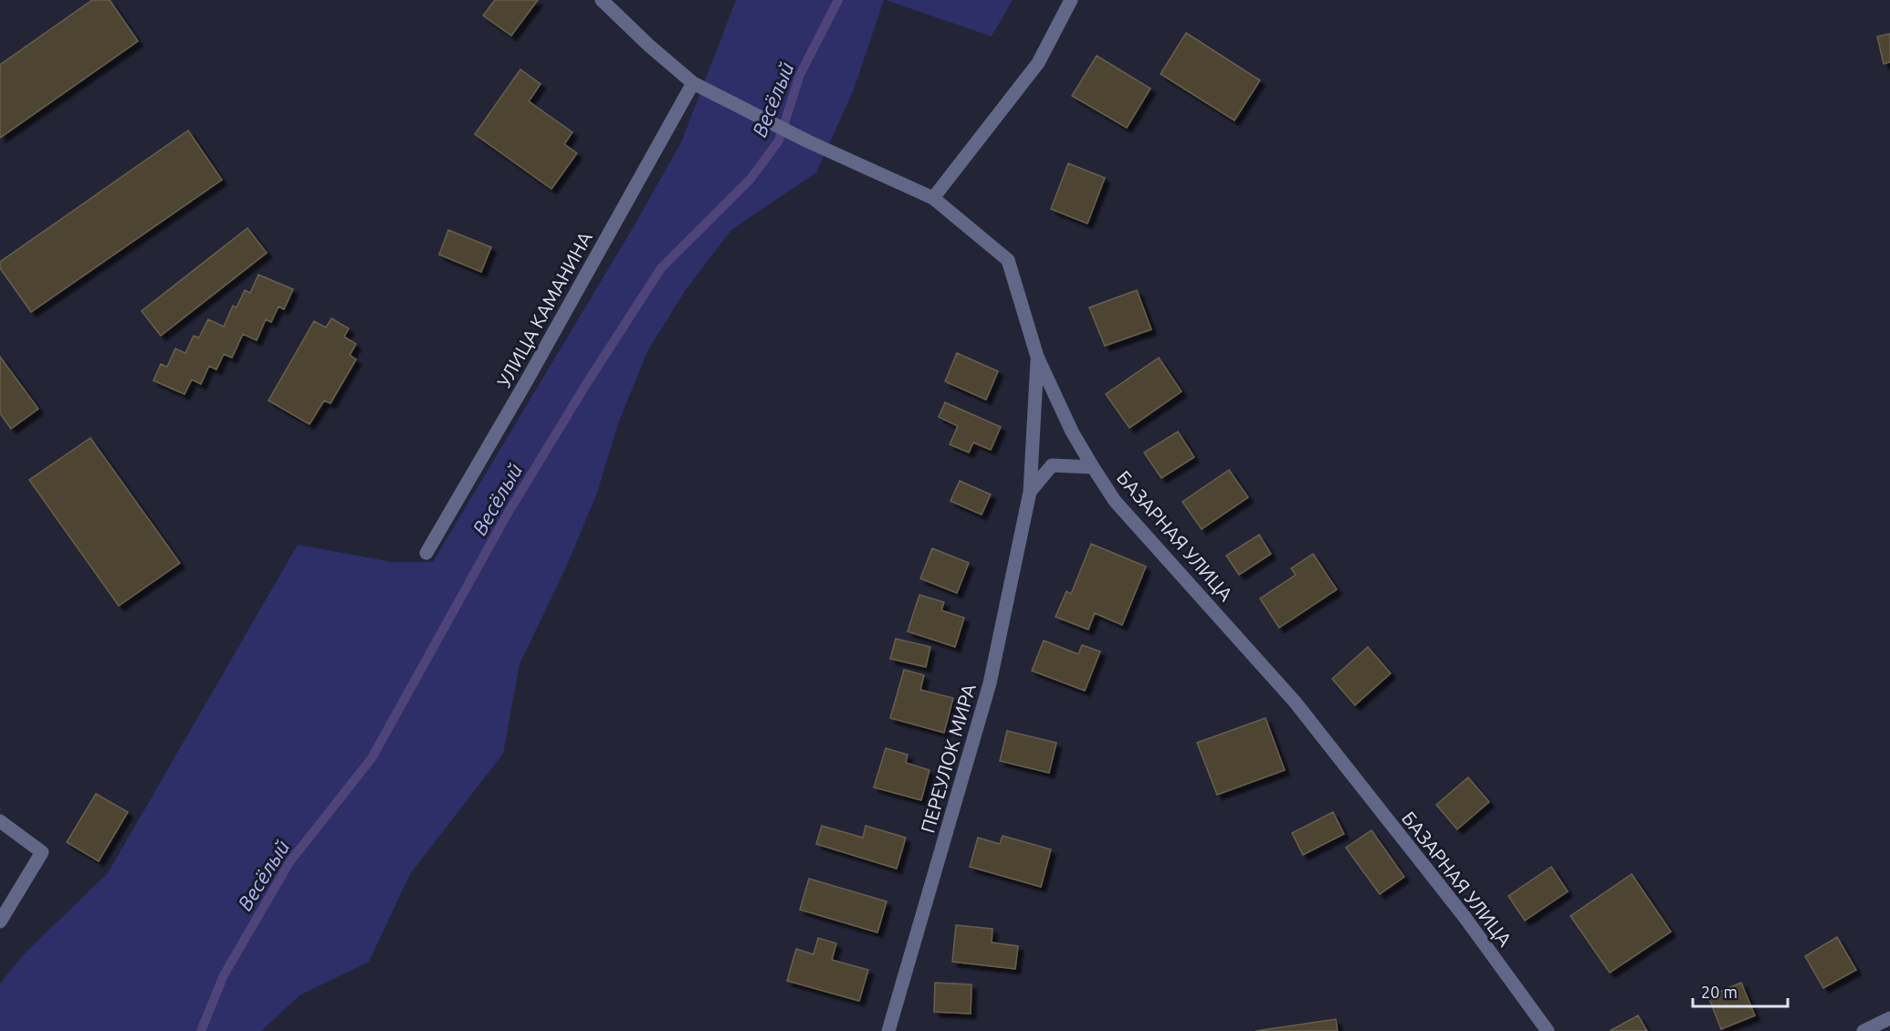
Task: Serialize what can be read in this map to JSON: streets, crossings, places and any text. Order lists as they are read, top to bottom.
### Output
{
  "streets": {
    "street": ["УЛИЦА КАМАНИНА", "БАЗАРНАЯ УЛИЦА", "ПЕРЕУЛОК МИРА"]
  },
  "crossings": [
    ["УЛИЦА КАМАНИНА", "БАЗАРНАЯ УЛИЦА"],
    ["БАЗАРНАЯ УЛИЦА", "ПЕРЕУЛОК МИРА"]
  ],
  "water": ["Весёлый"],
  "scale_bar": "20 m"
}
